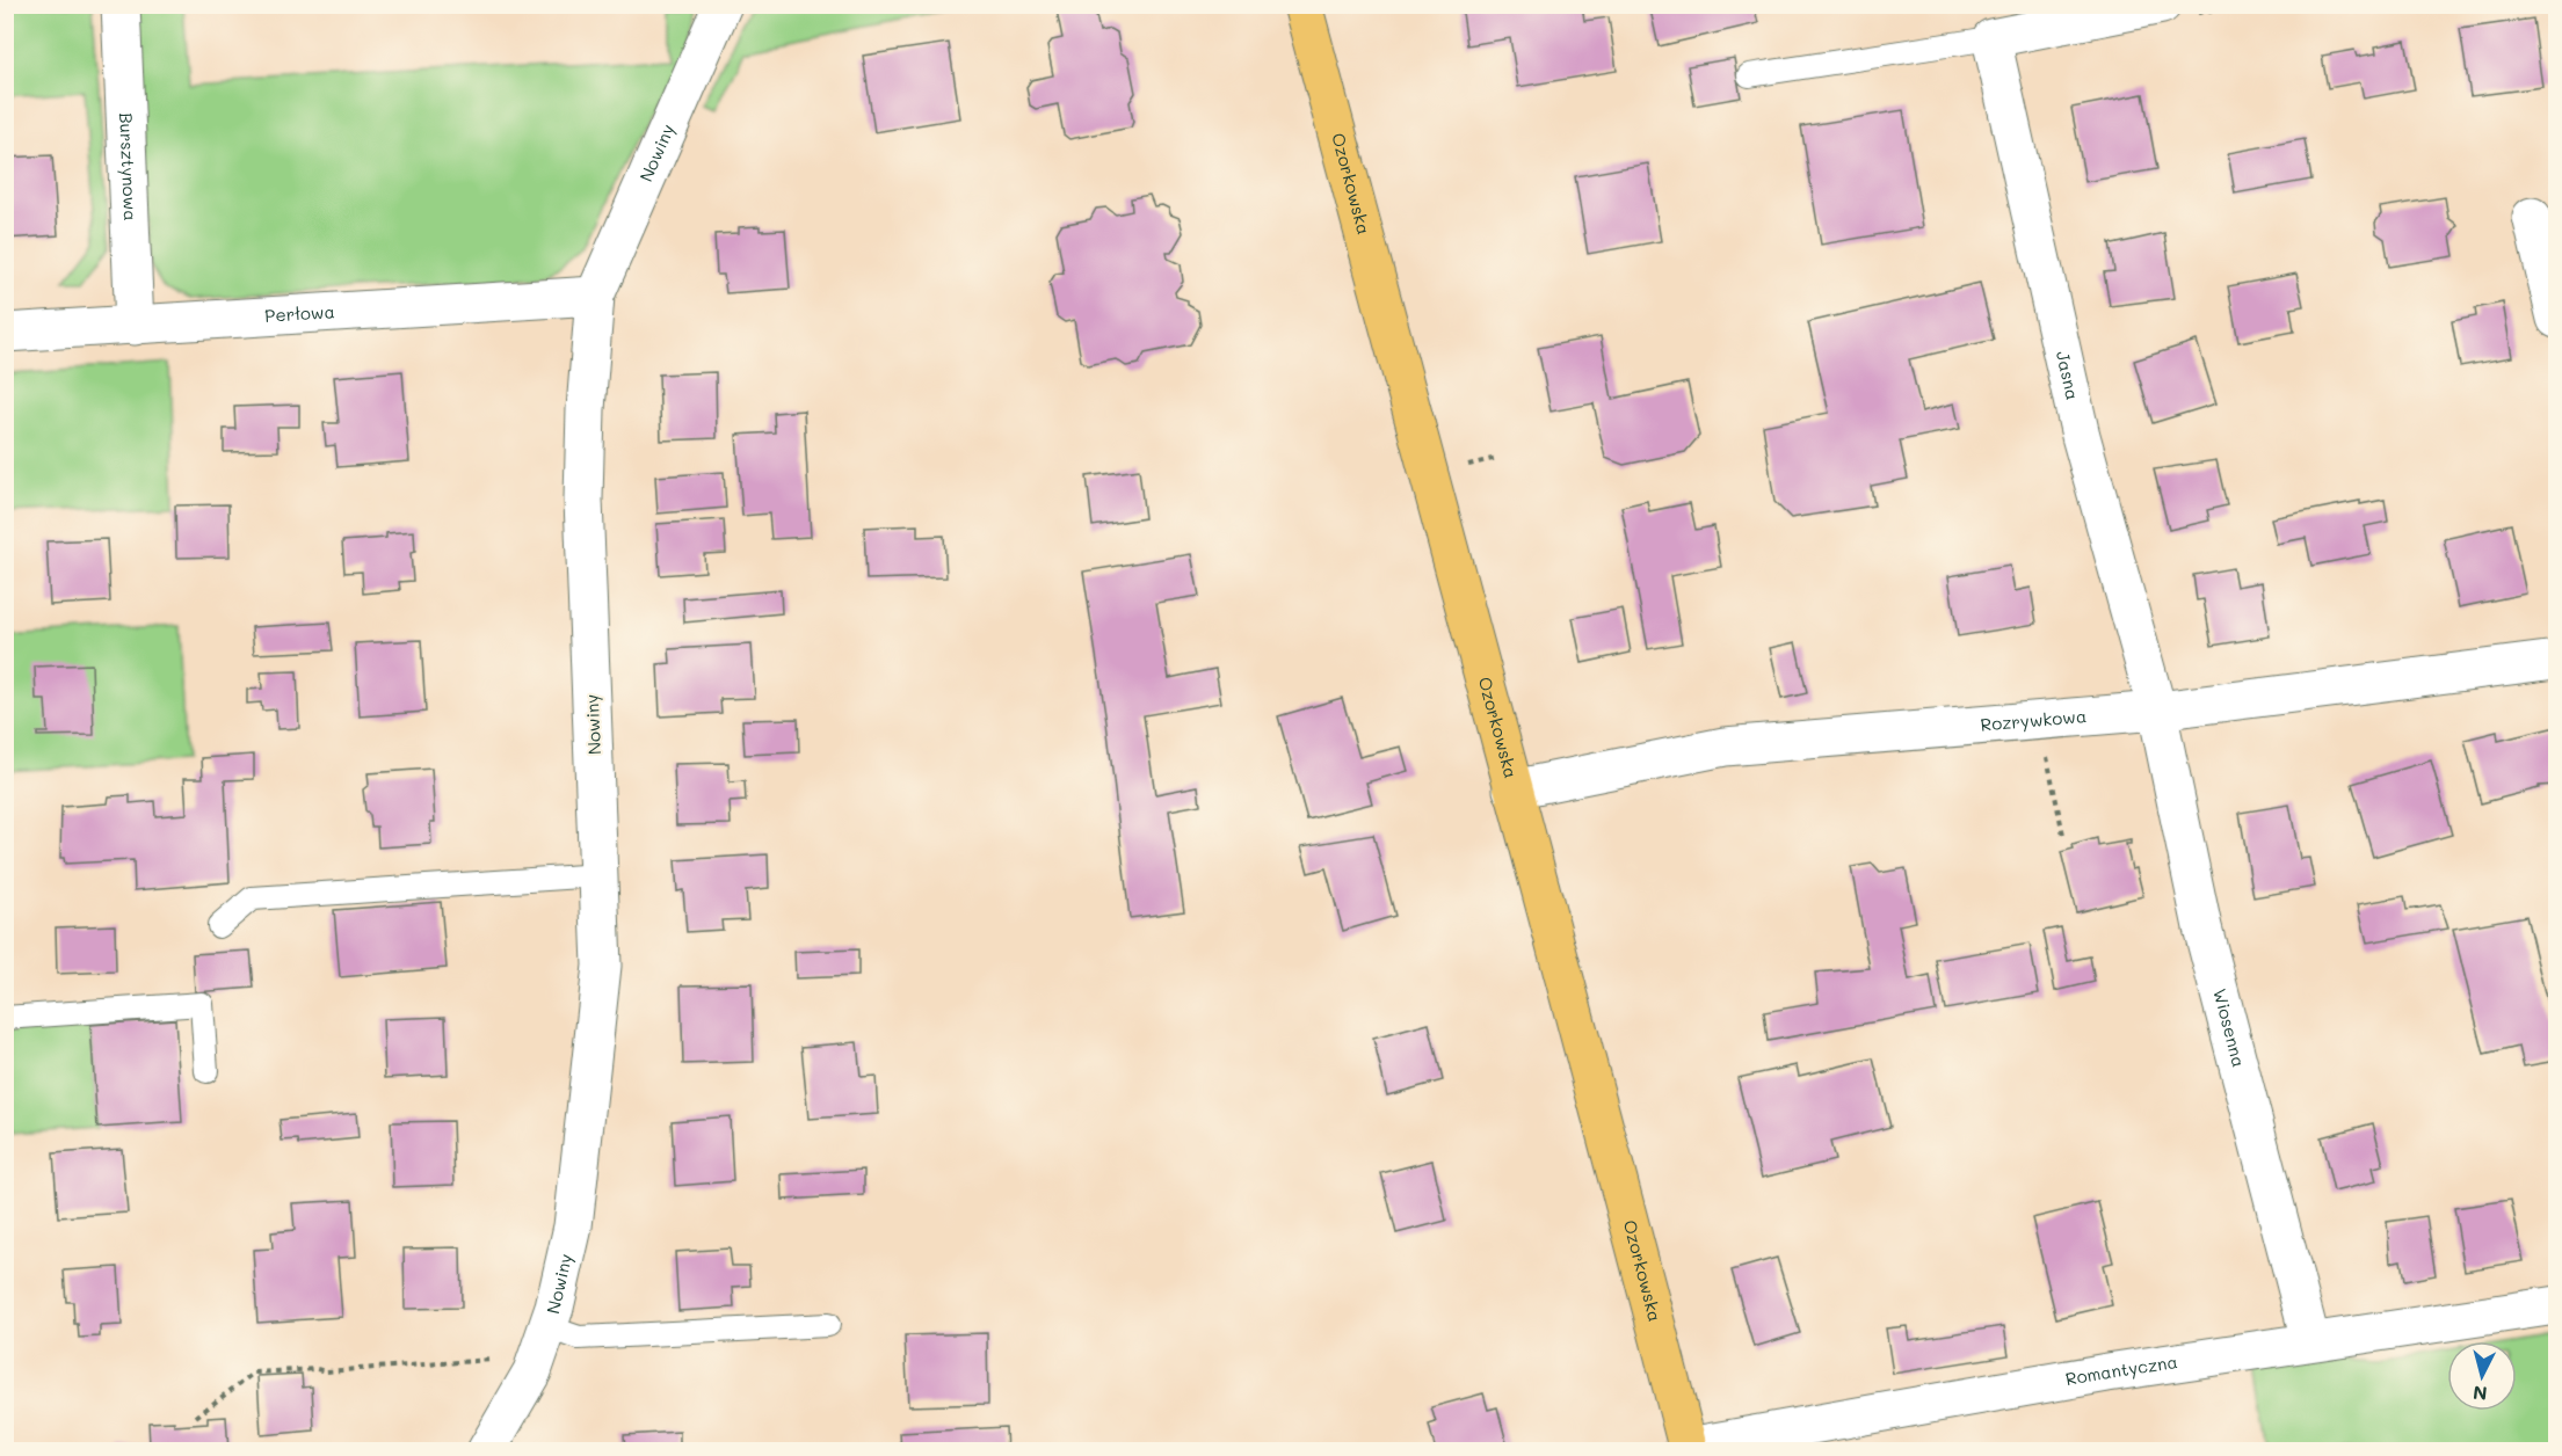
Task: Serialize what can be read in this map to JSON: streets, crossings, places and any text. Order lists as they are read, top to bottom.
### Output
{
  "streets": {
    "main road": ["Ozorkowska"],
    "street": [
      "Nowiny",
      "Bursztynowa",
      "Perłowa",
      "Jasna",
      "Rozrywkowa",
      "Wiosenna",
      "Romantyczna"
    ]
  },
  "crossings": [
    ["Nowiny", "Perłowa"],
    ["Bursztynowa", "Perłowa"],
    ["Ozorkowska", "Rozrywkowa"],
    ["Ozorkowska", "Romantyczna"],
    ["Jasna", "Rozrywkowa"],
    ["Jasna", "Wiosenna"],
    ["Rozrywkowa", "Wiosenna"],
    ["Wiosenna", "Romantyczna"]
  ],
  "north": "bottom"
}
